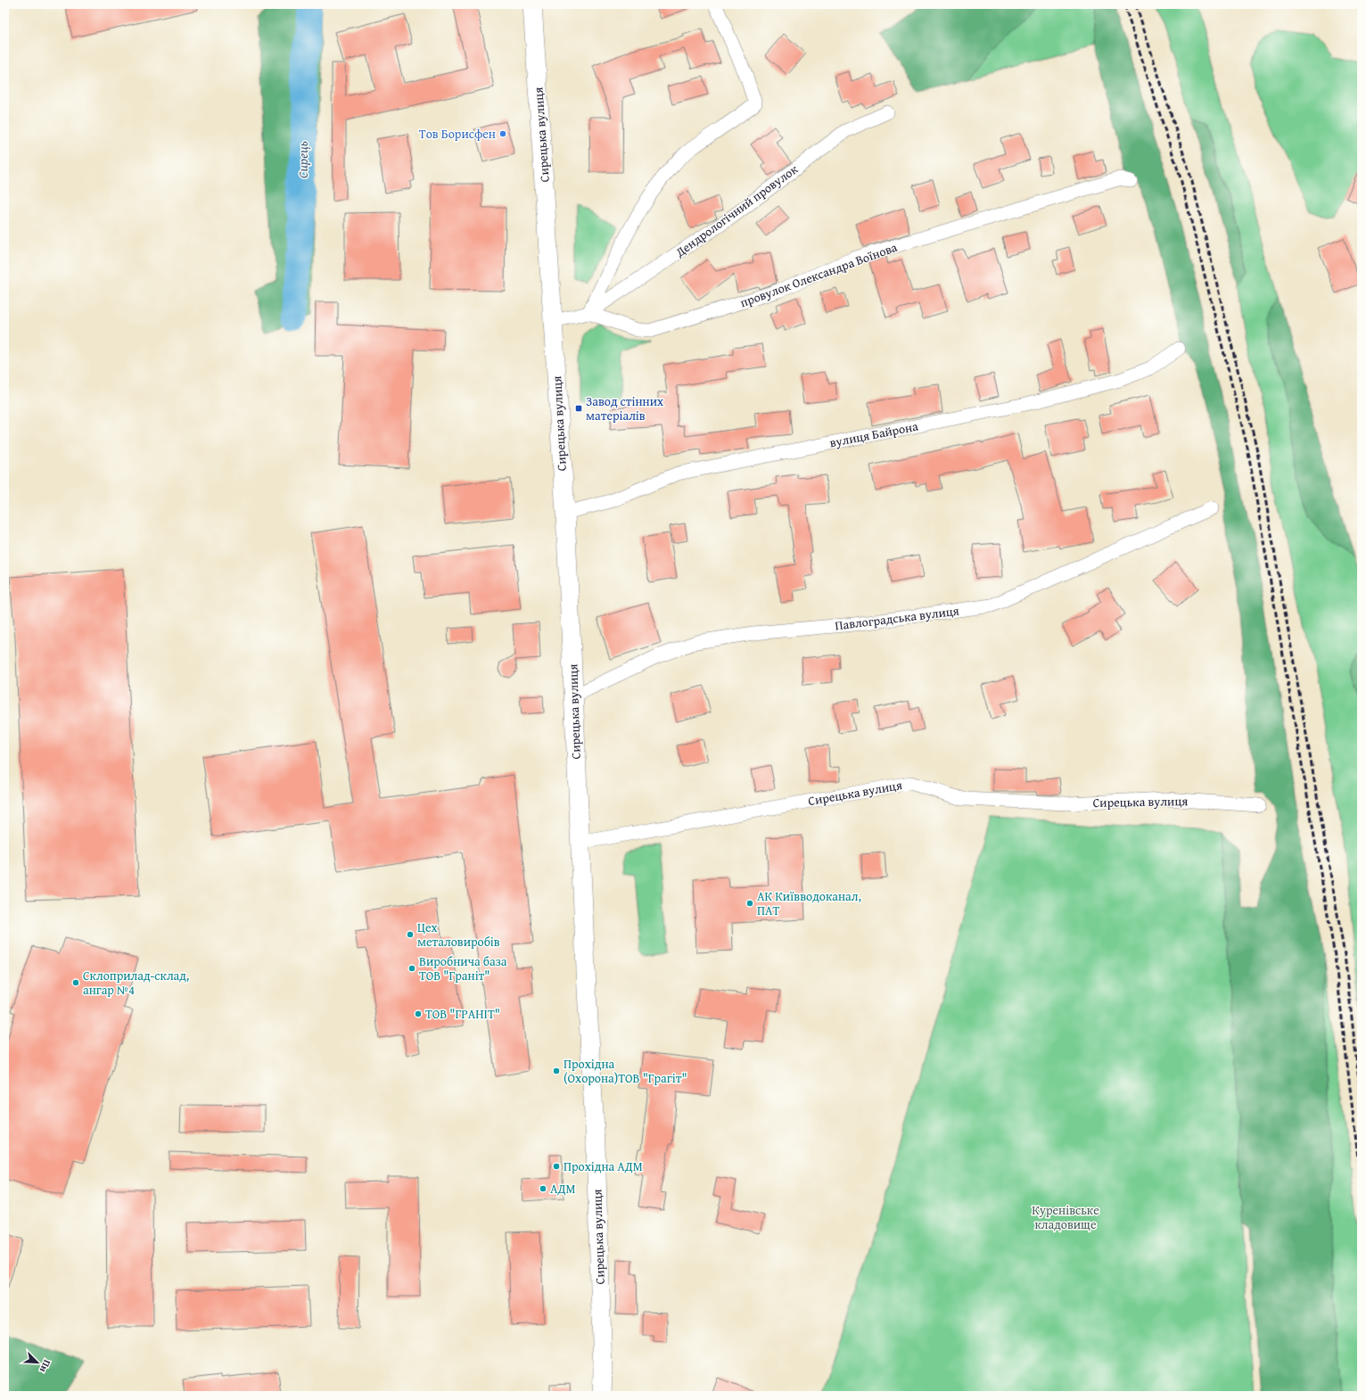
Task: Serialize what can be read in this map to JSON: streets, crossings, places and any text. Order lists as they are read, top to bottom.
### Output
{
  "streets": {
    "main road": ["Сирецька вулиця"],
    "street": [
      "Дендрологічний провулок",
      "провулок Олександра Воїнова",
      "вулиця Байрона",
      "Павлоградська вулиця"
    ]
  },
  "crossings": [
    ["Сирецька вулиця", "вулиця Байрона"],
    ["Сирецька вулиця", "Павлоградська вулиця"],
    ["Дендрологічний провулок", "провулок Олександра Воїнова"]
  ],
  "water": ["Сирець"],
  "parks": ["Куренівське кладовище"],
  "places": {
    "other": [
      "Тов Борисфен",
      "АК Київводоканал, ПАТ",
      "Цех металовиробів",
      "Виробнича база ТОВ \"Граніт\"",
      "Склоприлад-склад, ангар №4",
      "ТОВ \"ГРАНІТ\"",
      "Прохідна (Охорона)ТОВ \"Грагіт\"",
      "Прохідна АДМ",
      "АДМ"
    ],
    "transit": ["Завод стінних матеріалів"]
  },
  "north": "bottom right"
}
